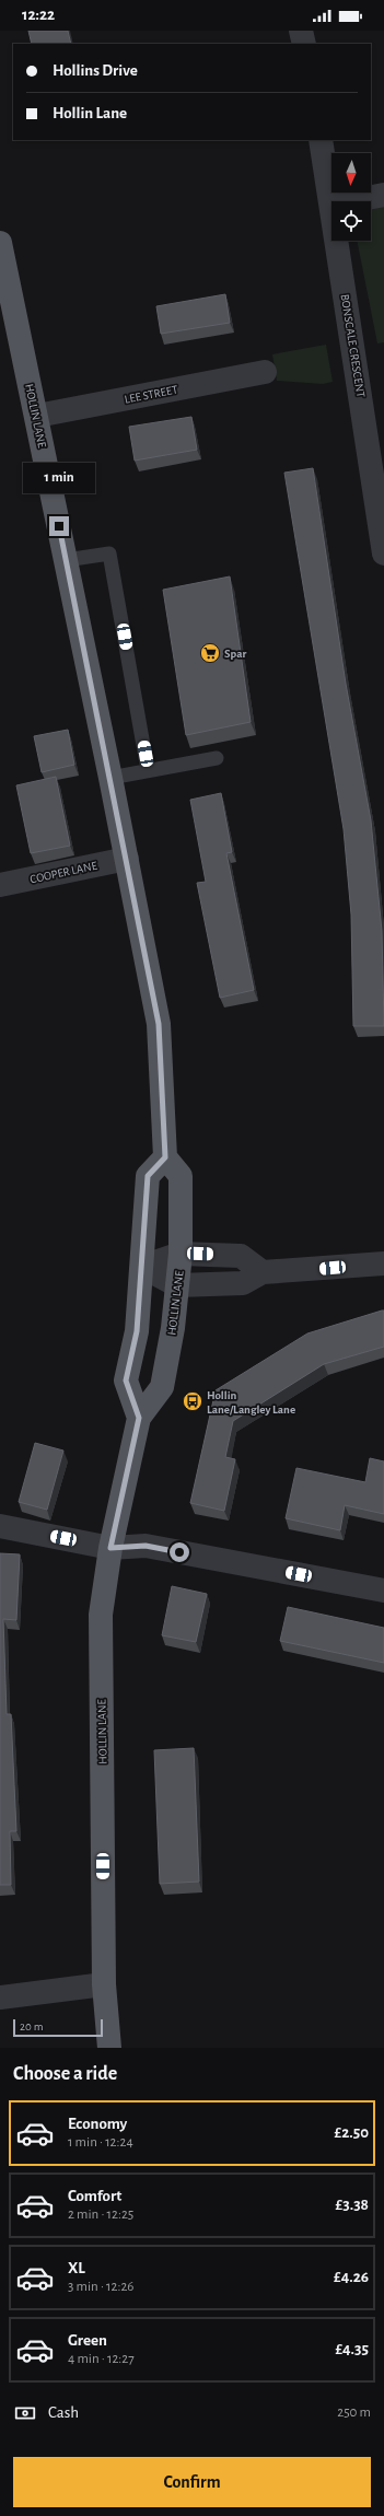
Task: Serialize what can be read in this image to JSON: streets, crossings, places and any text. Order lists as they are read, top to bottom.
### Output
{
  "streets": {
    "main road": ["HOLLIN LANE"],
    "street": ["BONSCALE CRESCENT", "LEE STREET", "COOPER LANE"]
  },
  "crossings": [
    ["LEE STREET", "HOLLIN LANE"],
    ["HOLLIN LANE", "COOPER LANE"]
  ],
  "places": {
    "supermarket": ["Spar"],
    "bus stop": ["Hollin Lane/Langley Lane"]
  },
  "scale_bar": "20 m",
  "north": "bottom",
  "page": {
    "status": "12:22",
    "banner": ["Hollins Drive", "Hollin Lane"],
    "bubble": "1 min",
    "scale": "20 m",
    "heading": "Choose a ride",
    "list": [
      {
        "name": "Economy",
        "note": "1 min · 12:24",
        "value": "£2.50"
      },
      {
        "name": "Comfort",
        "note": "2 min · 12:25",
        "value": "£3.38"
      },
      {
        "name": "XL",
        "note": "3 min · 12:26",
        "value": "£4.26"
      },
      {
        "name": "Green",
        "note": "4 min · 12:27",
        "value": "£4.35"
      }
    ],
    "pay": ["Cash", "250 m"],
    "buttons": "Confirm"
  }
}
